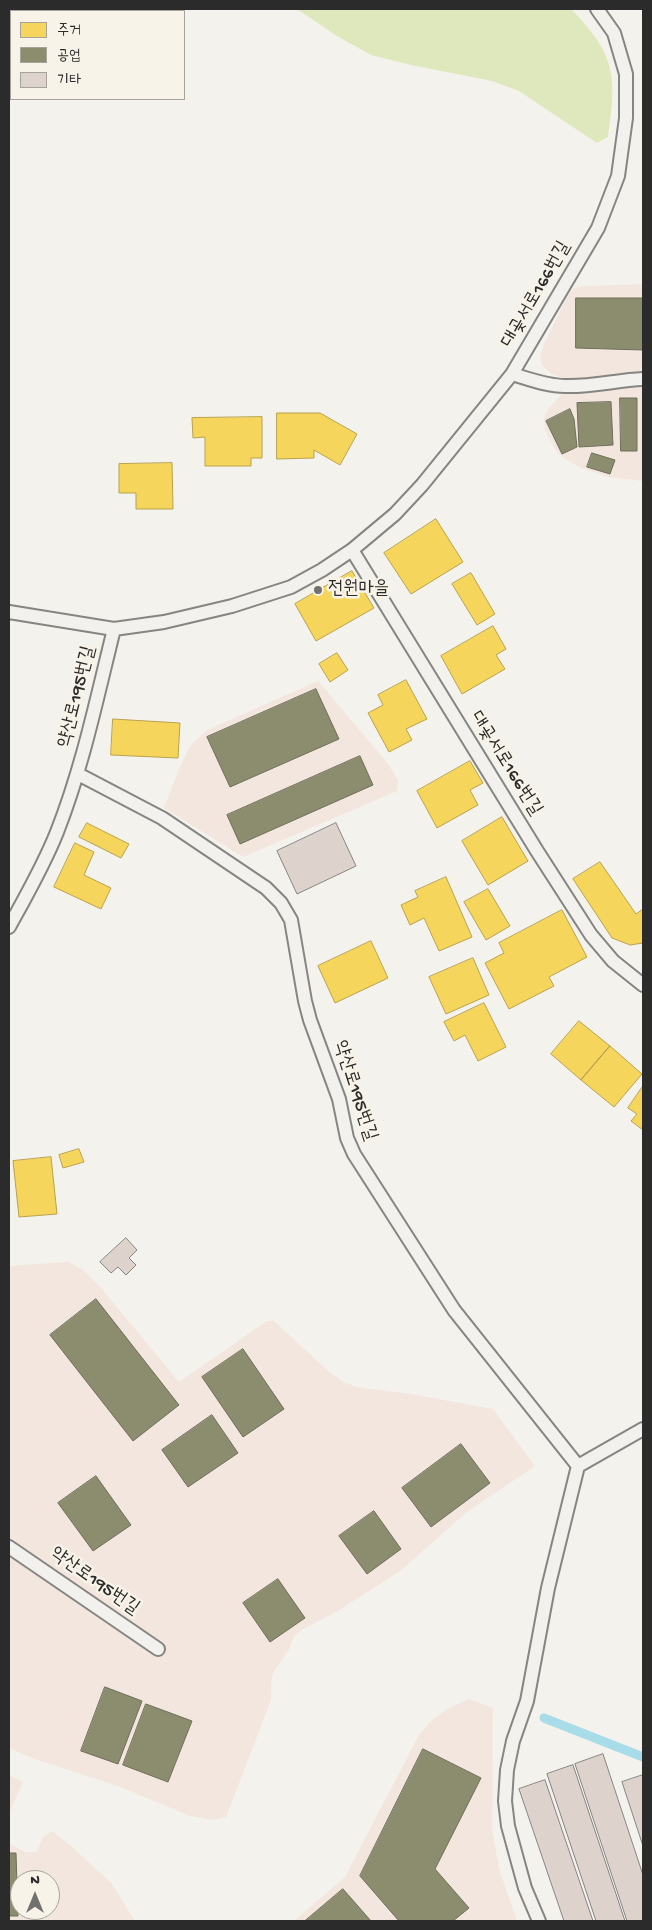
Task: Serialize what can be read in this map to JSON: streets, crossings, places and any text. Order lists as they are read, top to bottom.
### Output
{
  "streets": {
    "lane": ["대곶서로166번길", "약산로195번길"]
  },
  "crossings": [
    ["대곶서로166번길", "약산로195번길"]
  ],
  "places": ["전원마을"],
  "legend": ["주거", "공업", "기타"],
  "north": "top"
}
